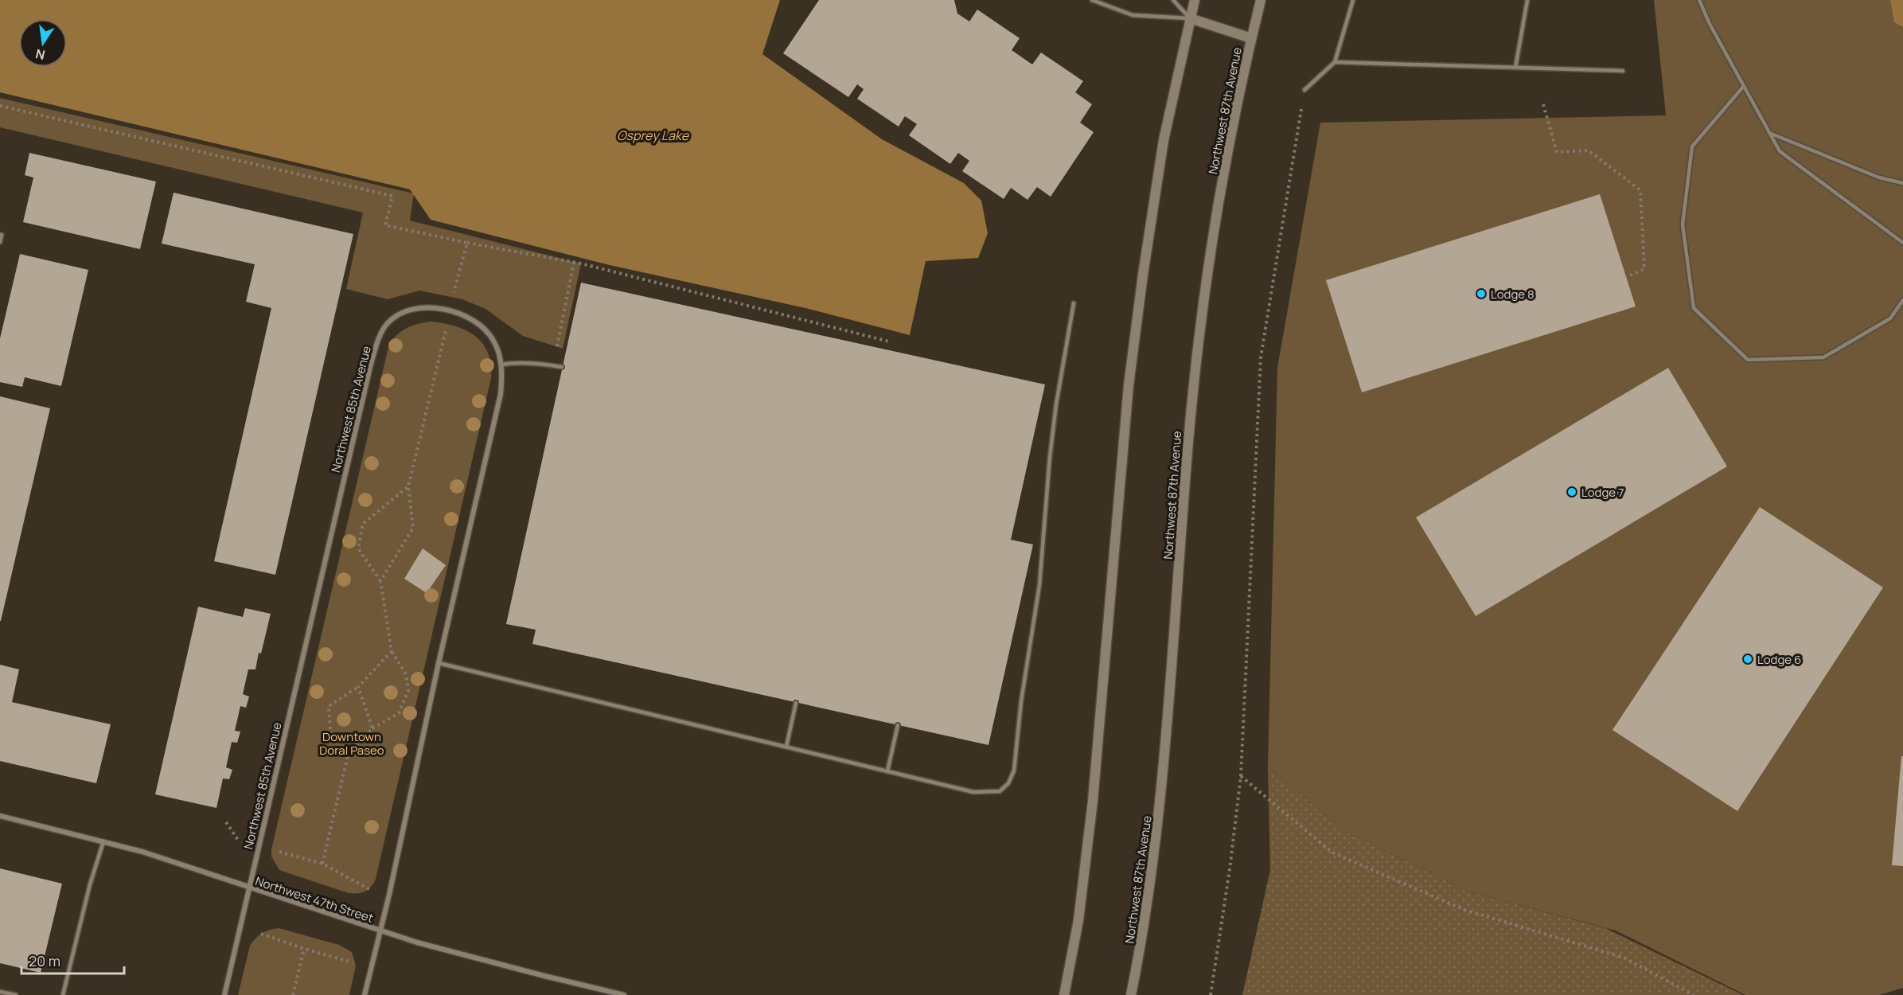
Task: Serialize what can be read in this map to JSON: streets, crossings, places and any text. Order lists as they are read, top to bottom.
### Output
{
  "streets": {
    "main road": ["Northwest 87th Avenue"],
    "street": ["Northwest 85th Avenue", "Northwest 47th Street"]
  },
  "crossings": [
    ["Northwest 85th Avenue", "Northwest 47th Street"]
  ],
  "water": ["Osprey Lake"],
  "parks": ["Downtown Doral Paseo"],
  "places": ["Lodge 8", "Lodge 7", "Lodge 6"],
  "scale_bar": "20 m",
  "north": "bottom"
}
